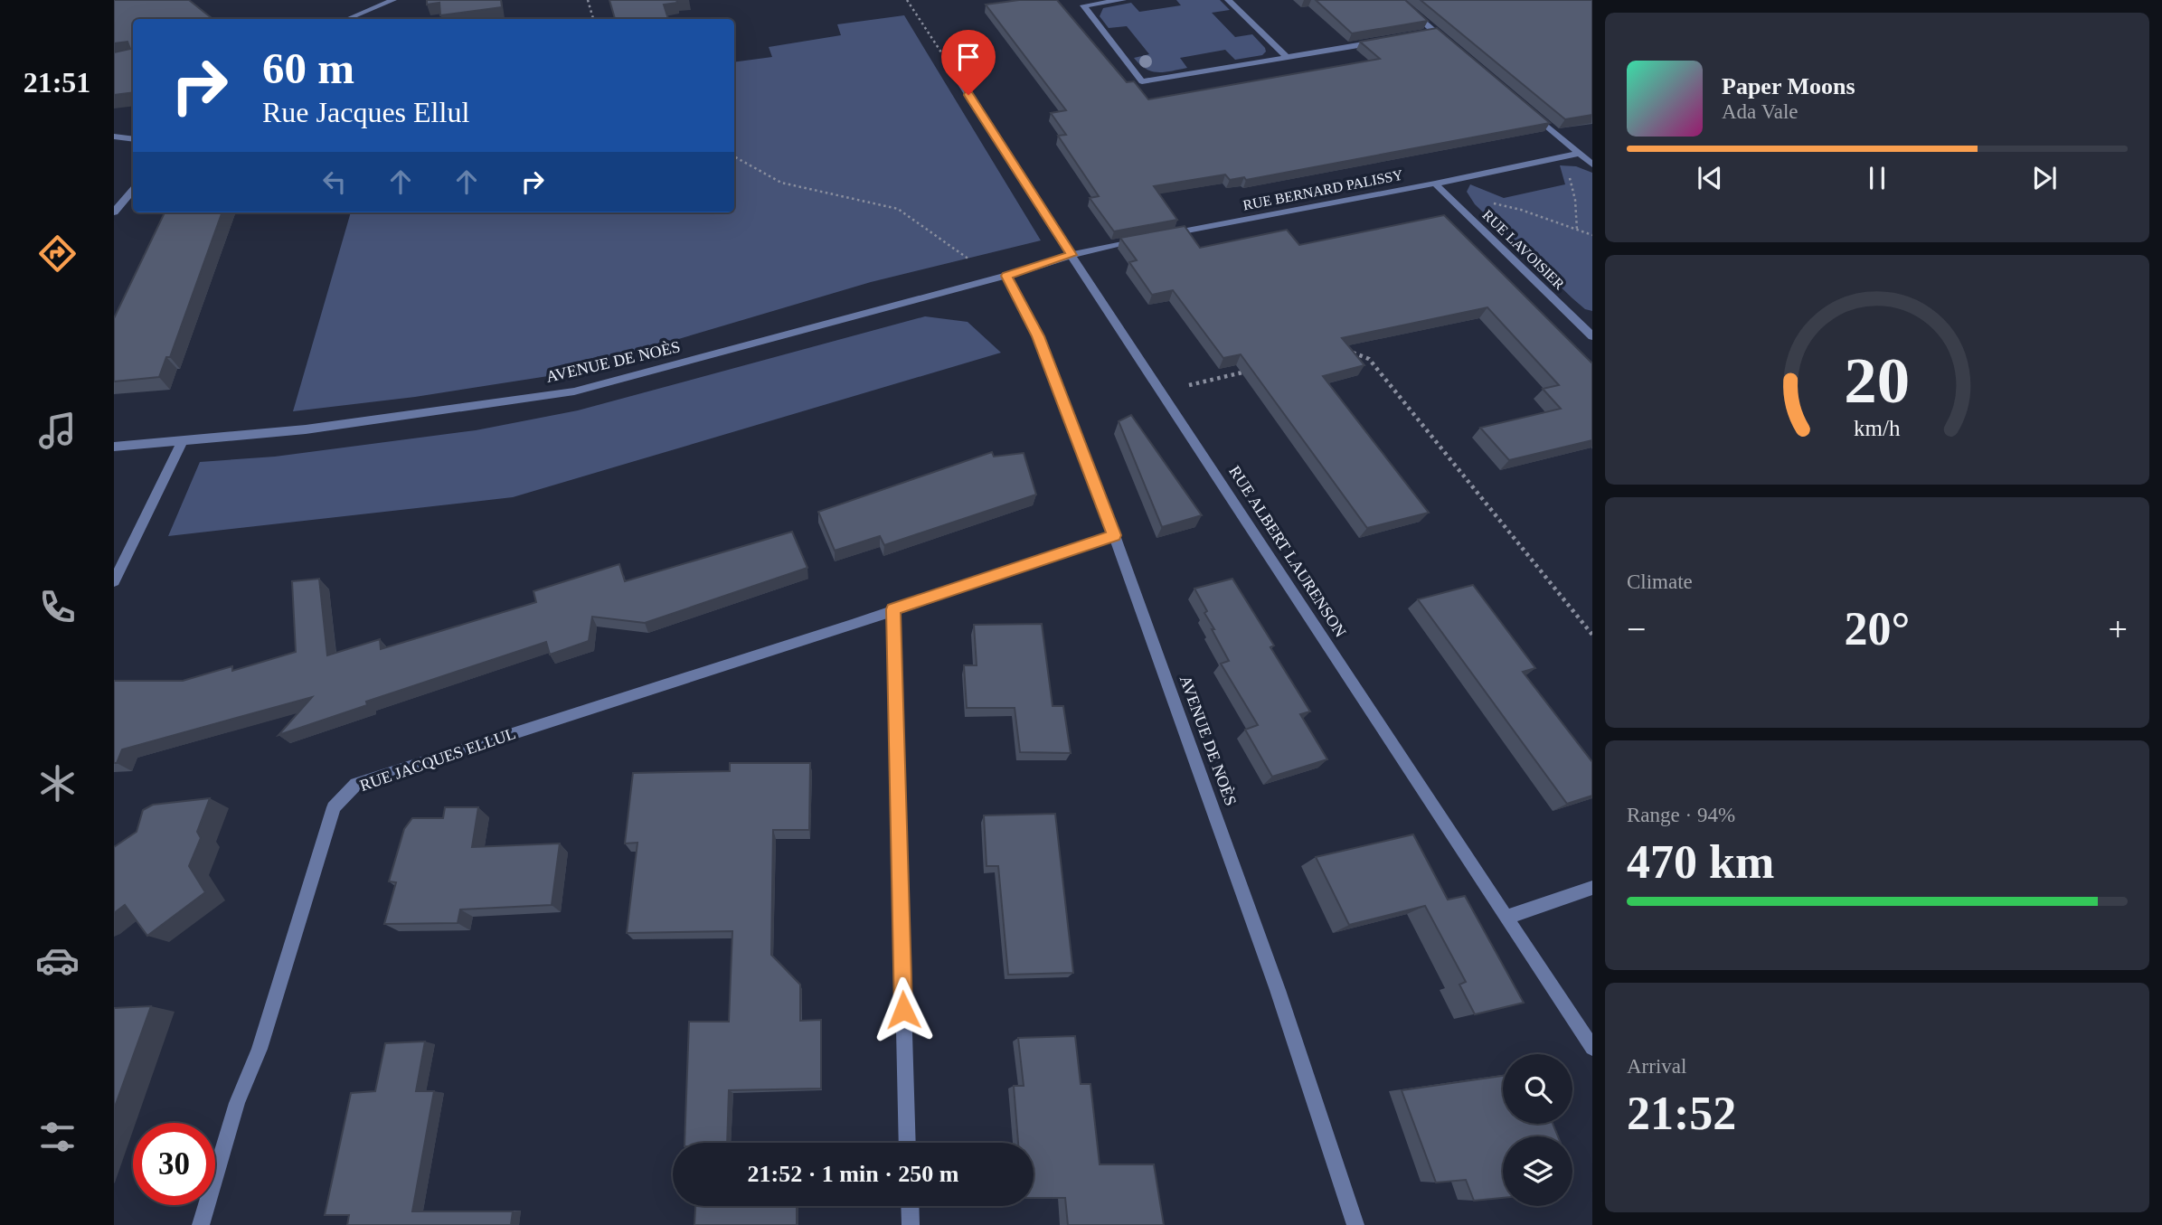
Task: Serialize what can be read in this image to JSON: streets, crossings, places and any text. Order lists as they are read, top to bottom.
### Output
{
  "streets": {
    "street": [
      "RUE BERNARD PALISSY",
      "RUE LAVOISIER",
      "AVENUE DE NOÈS",
      "RUE ALBERT LAURENSON",
      "RUE JACQUES ELLUL"
    ]
  },
  "crossings": [
    ["RUE BERNARD PALISSY", "RUE LAVOISIER"],
    ["AVENUE DE NOÈS", "RUE ALBERT LAURENSON"],
    ["AVENUE DE NOÈS", "RUE JACQUES ELLUL"]
  ],
  "page": {
    "tabs": "21:51",
    "turn": ["60 m", "Rue Jacques Ellul"],
    "song": ["Paper Moons", "Ada Vale"],
    "tile": [
      "Climate",
      ["Range · 94%", "470 km"],
      ["Arrival", "21:52"]
    ],
    "heat": ["−", "20°", "+"],
    "limit": "30",
    "trip": "21:52 · 1 min · 250 m",
    "gauge": ["20", "km/h"]
  }
}
